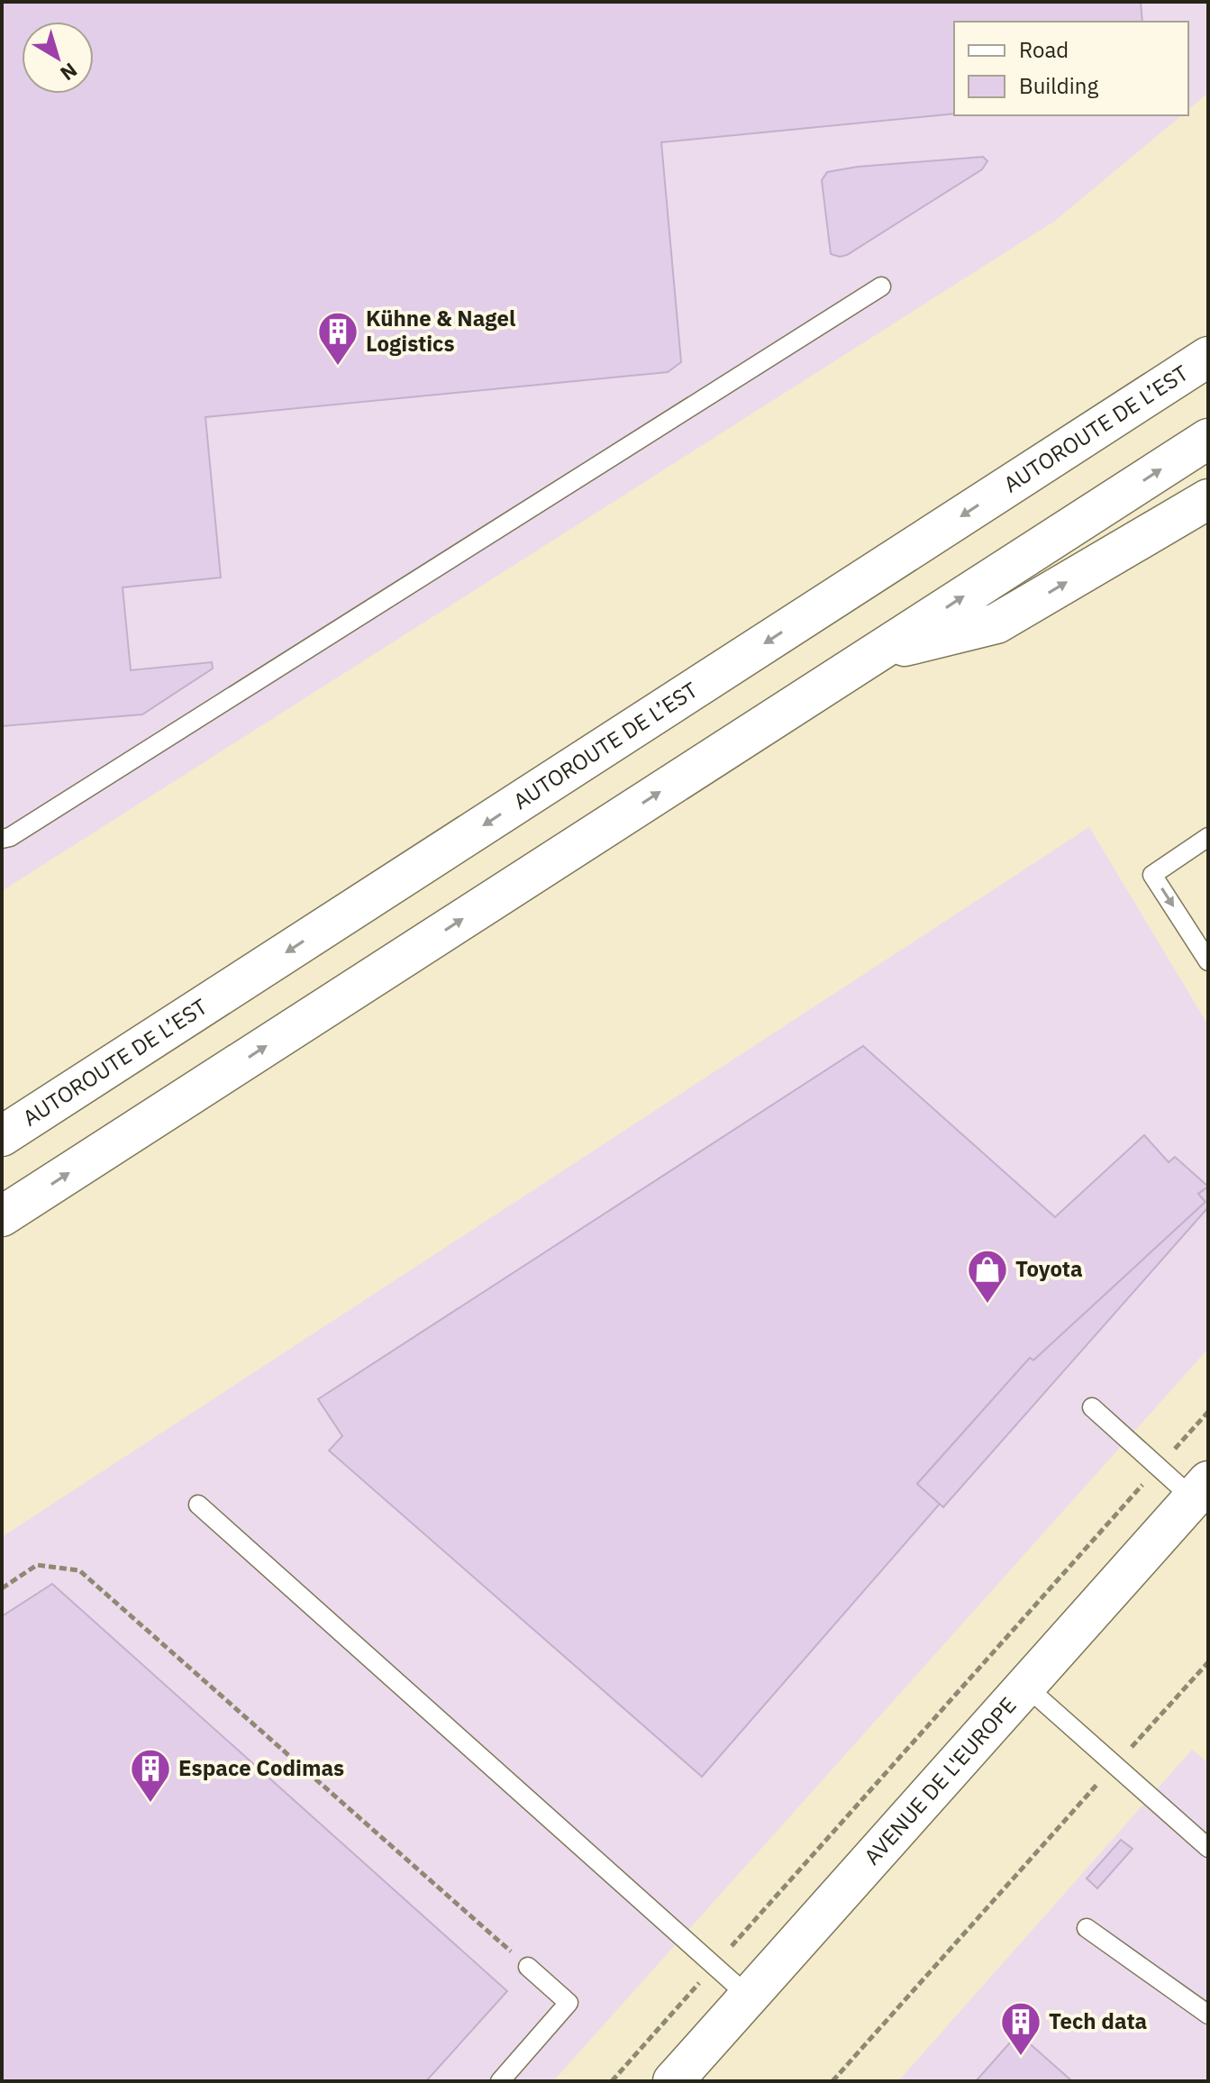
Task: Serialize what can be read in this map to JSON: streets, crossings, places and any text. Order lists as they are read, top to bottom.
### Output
{
  "streets": {
    "main road": ["AUTOROUTE DE L’EST", "AVENUE DE L'EUROPE"]
  },
  "places": {
    "building": ["Kühne & Nagel Logistics", "Espace Codimas", "Tech data"],
    "shop": ["Toyota"]
  },
  "legend": ["Road", "Building"],
  "north": "bottom right"
}
